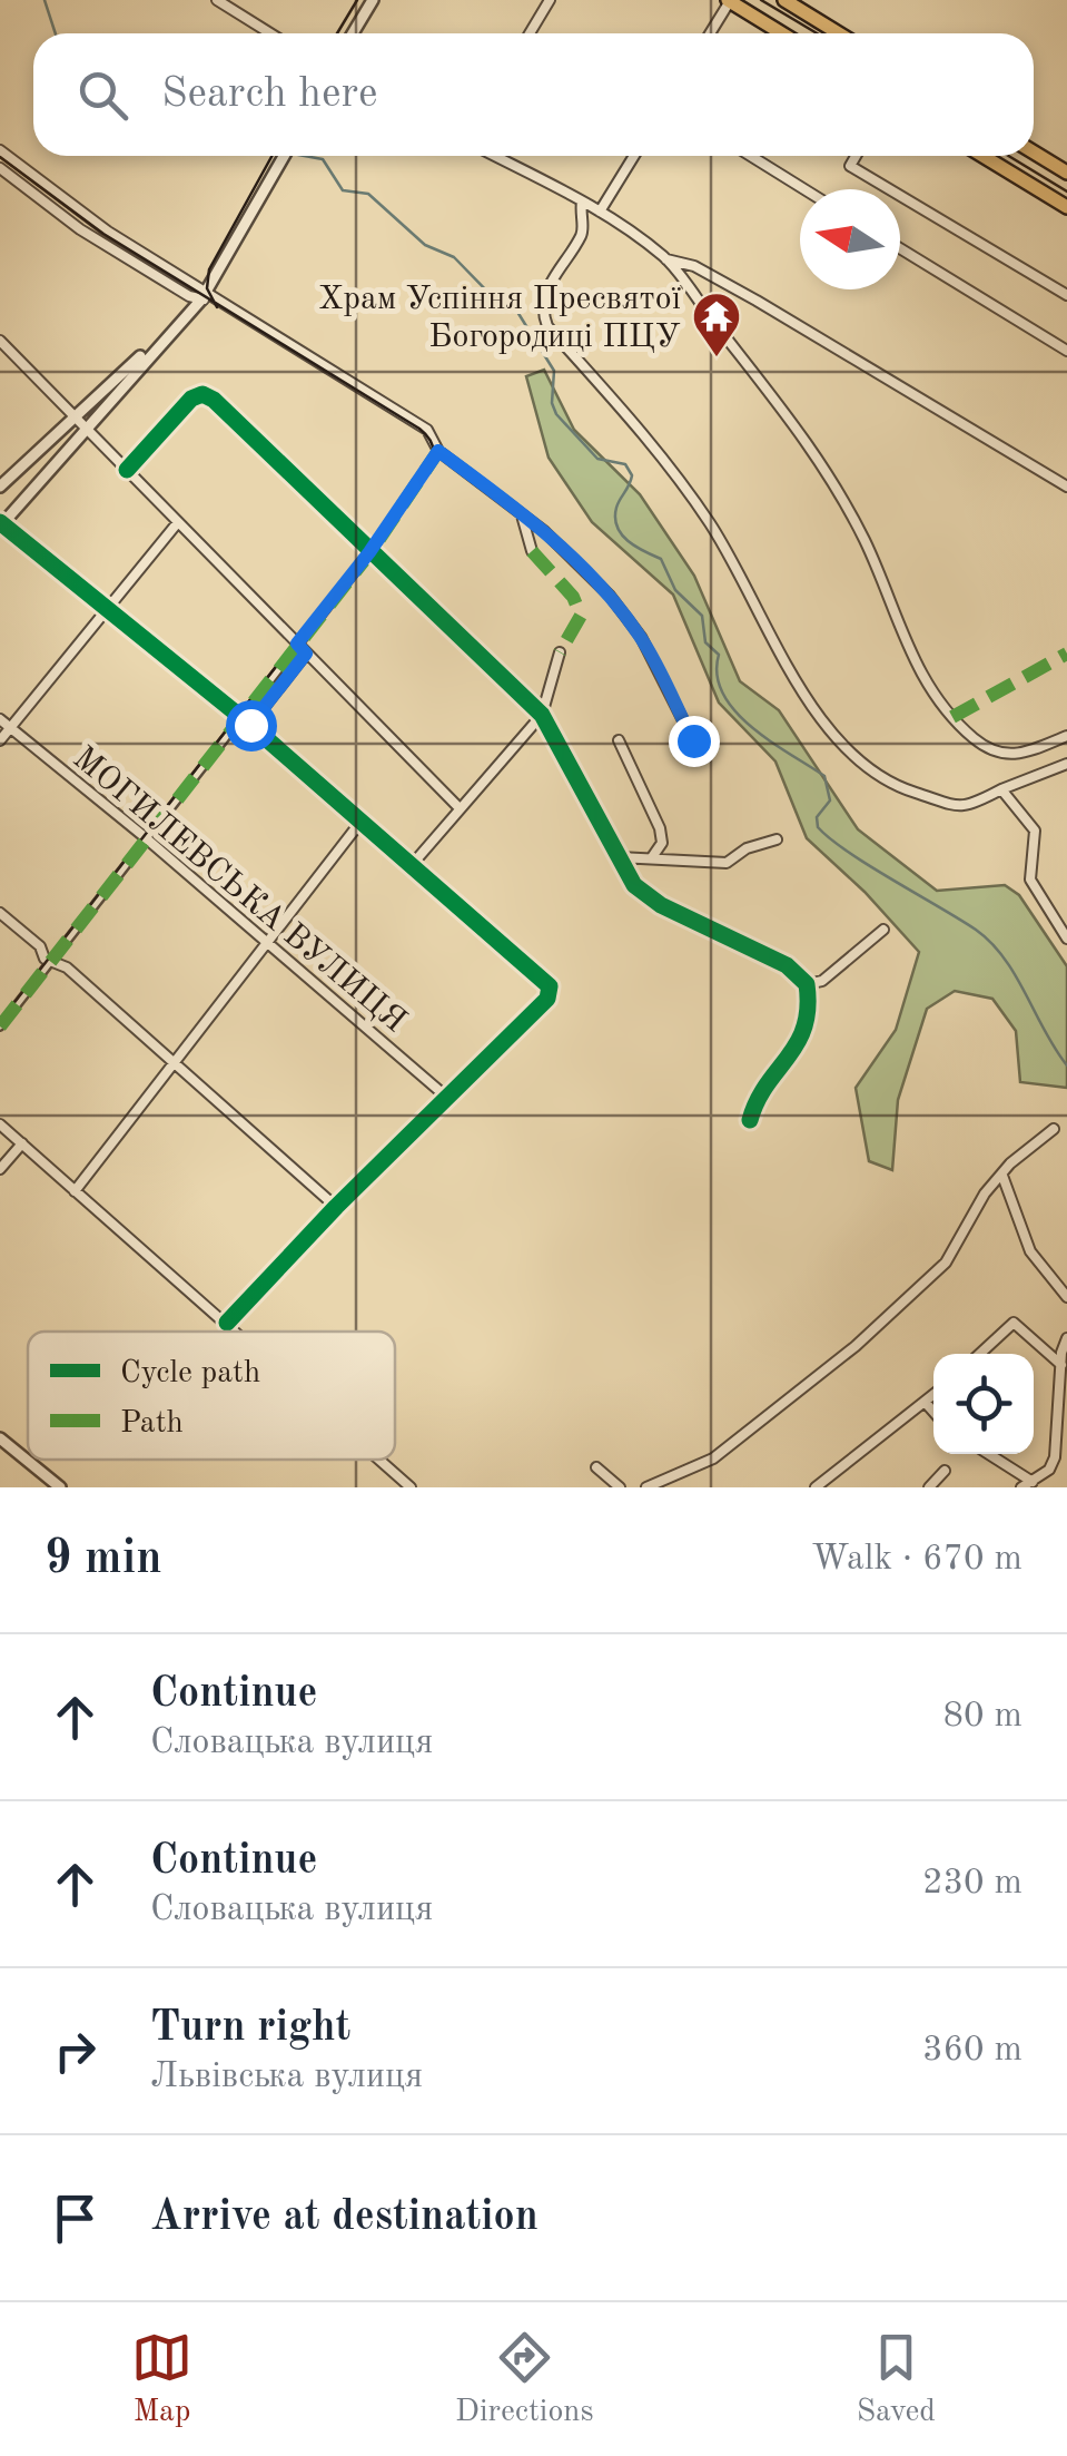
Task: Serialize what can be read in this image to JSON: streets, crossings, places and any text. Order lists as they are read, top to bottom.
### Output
{
  "streets": {
    "street": ["МОГИЛЕВСЬКА ВУЛИЦЯ"]
  },
  "places": {
    "temple": ["Храм Успіння Пресвятої Богородиці ПЦУ"]
  },
  "legend": ["Cycle path", "Path"],
  "north": "left",
  "page": {
    "search": "Search here",
    "heading": ["9 min", "Walk · 670 m"],
    "list": [
      ["Continue", "Словацька вулиця", "80 m"],
      ["Continue", "Словацька вулиця", "230 m"],
      ["Turn right", "Львівська вулиця", "360 m"],
      "Arrive at destination"
    ],
    "nav": ["Map", "Directions", "Saved"]
  }
}
